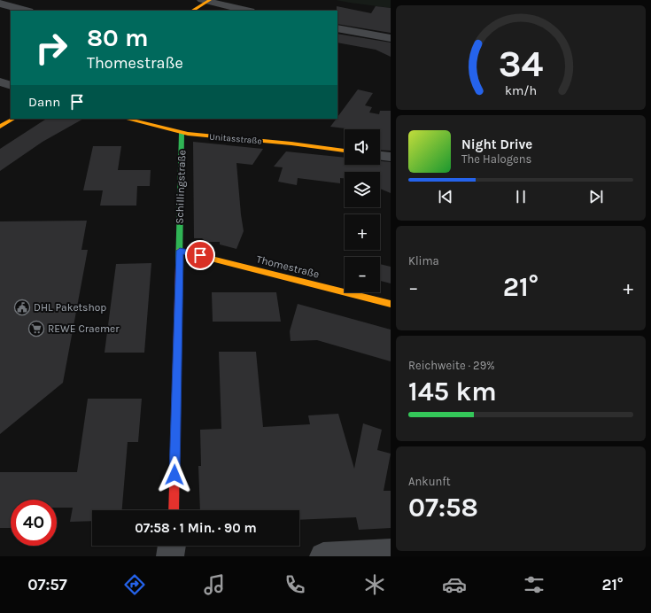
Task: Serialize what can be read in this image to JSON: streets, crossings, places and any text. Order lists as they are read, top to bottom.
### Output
{
  "streets": {
    "street": ["Unitasstraße", "Schillingstraße", "Thomestraße"]
  },
  "crossings": [
    ["Unitasstraße", "Schillingstraße"],
    ["Schillingstraße", "Thomestraße"]
  ],
  "places": {
    "public building": ["DHL Paketshop"],
    "supermarket": ["REWE Craemer"]
  },
  "page": {
    "turn": ["80 m", "Thomestraße"],
    "then": "Dann",
    "map_buttons": ["+", "−"],
    "song": ["Night Drive", "The Halogens"],
    "tile": [
      "Klima",
      ["Reichweite · 29%", "145 km"],
      ["Ankunft", "07:58"]
    ],
    "heat": ["−", "21°", "+"],
    "limit": "40",
    "trip": "07:58 · 1 Min. · 90 m",
    "tabs": ["07:57", "21°"],
    "gauge": ["34", "km/h"]
  }
}
